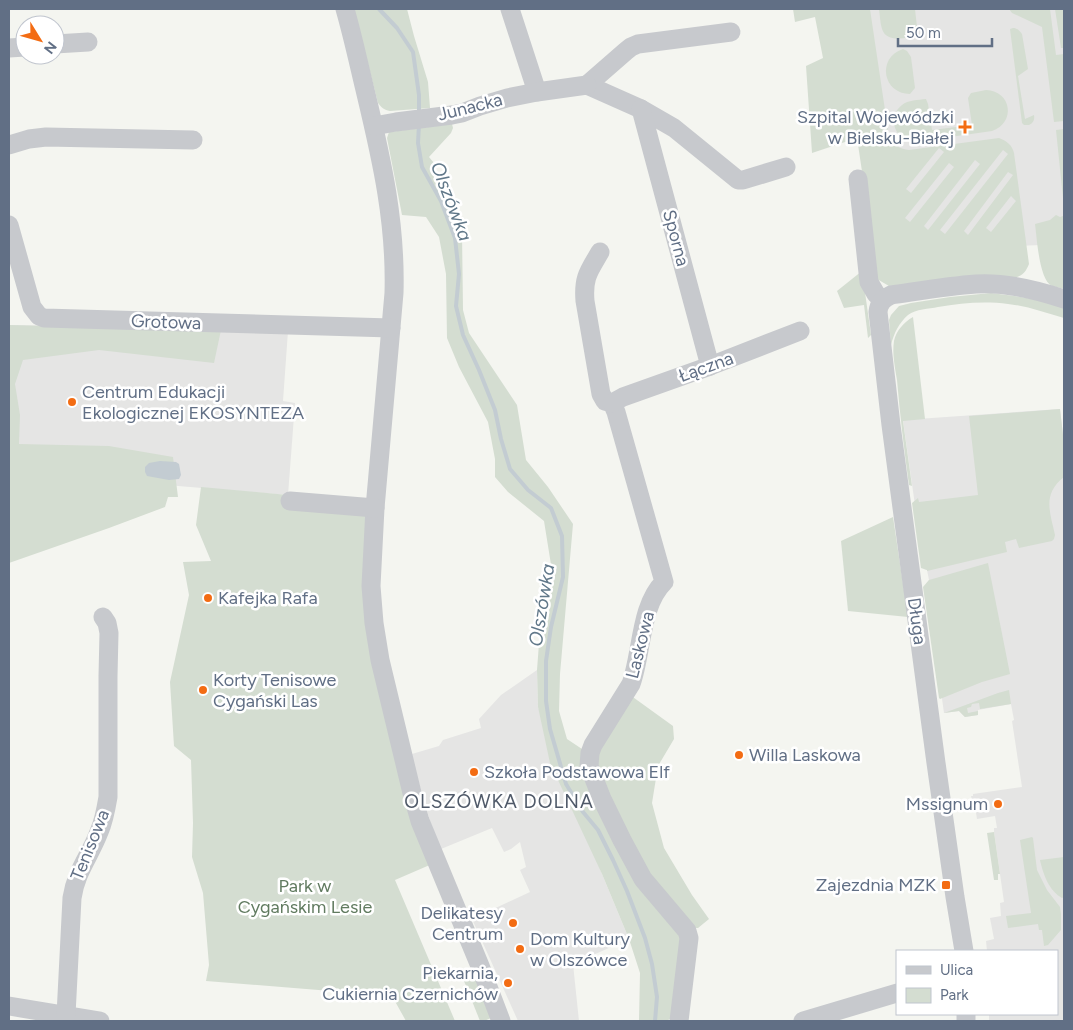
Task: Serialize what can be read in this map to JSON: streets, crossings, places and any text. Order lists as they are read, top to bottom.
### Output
{
  "streets": {
    "street": [
      "Junacka",
      "Sporna",
      "Grotowa",
      "Łączna",
      "Długa",
      "Laskowa",
      "Tenisowa"
    ]
  },
  "crossings": [
    ["Sporna", "Łączna"],
    ["Łączna", "Laskowa"]
  ],
  "districts": ["OLSZÓWKA DOLNA"],
  "water": ["Olszówka"],
  "parks": ["Park w Cygańskim Lesie"],
  "places": {
    "health": ["Szpital Wojewódzki w Bielsku-Białej"],
    "other": [
      "Centrum Edukacji Ekologicznej EKOSYNTEZA",
      "Kafejka Rafa",
      "Korty Tenisowe Cygański Las",
      "Willa Laskowa",
      "Szkoła Podstawowa Elf",
      "Mssignum",
      "Delikatesy Centrum",
      "Dom Kultury w Olszówce",
      "Piekarnia, Cukiernia Czernichów"
    ],
    "transit": ["Zajezdnia MZK"]
  },
  "legend": ["Ulica", "Park"],
  "scale_bar": "50 m",
  "north": "bottom right"
}
